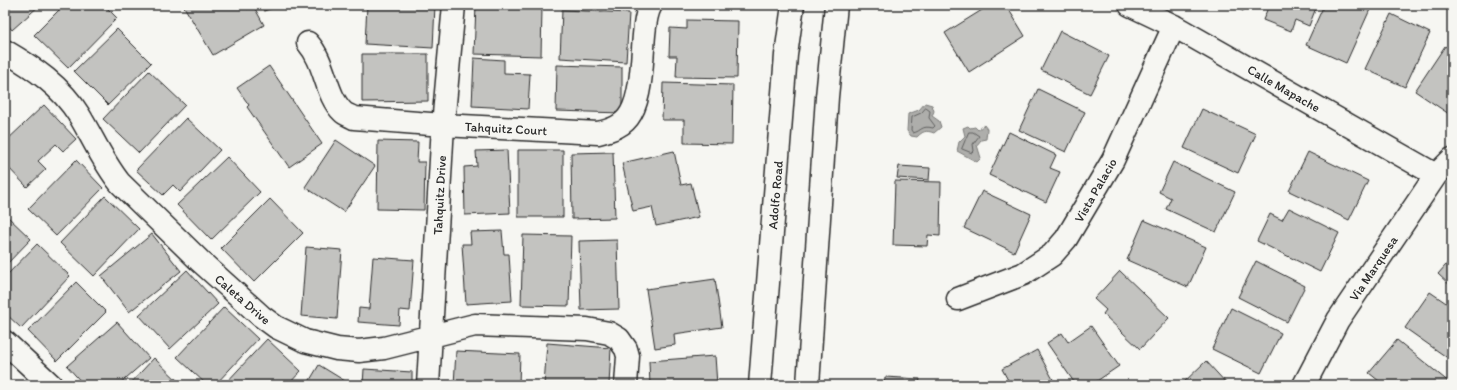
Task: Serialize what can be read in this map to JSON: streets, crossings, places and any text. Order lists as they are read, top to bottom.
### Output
{
  "streets": {
    "street": [
      "Calle Mapache",
      "Tahquitz Court",
      "Vista Palacio",
      "Tahquitz Drive",
      "Adolfo Road",
      "Via Marquesa",
      "Caleta Drive"
    ]
  },
  "crossings": [
    ["Calle Mapache", "Vista Palacio"],
    ["Calle Mapache", "Via Marquesa"],
    ["Tahquitz Court", "Tahquitz Drive"],
    ["Tahquitz Drive", "Caleta Drive"]
  ]
}
